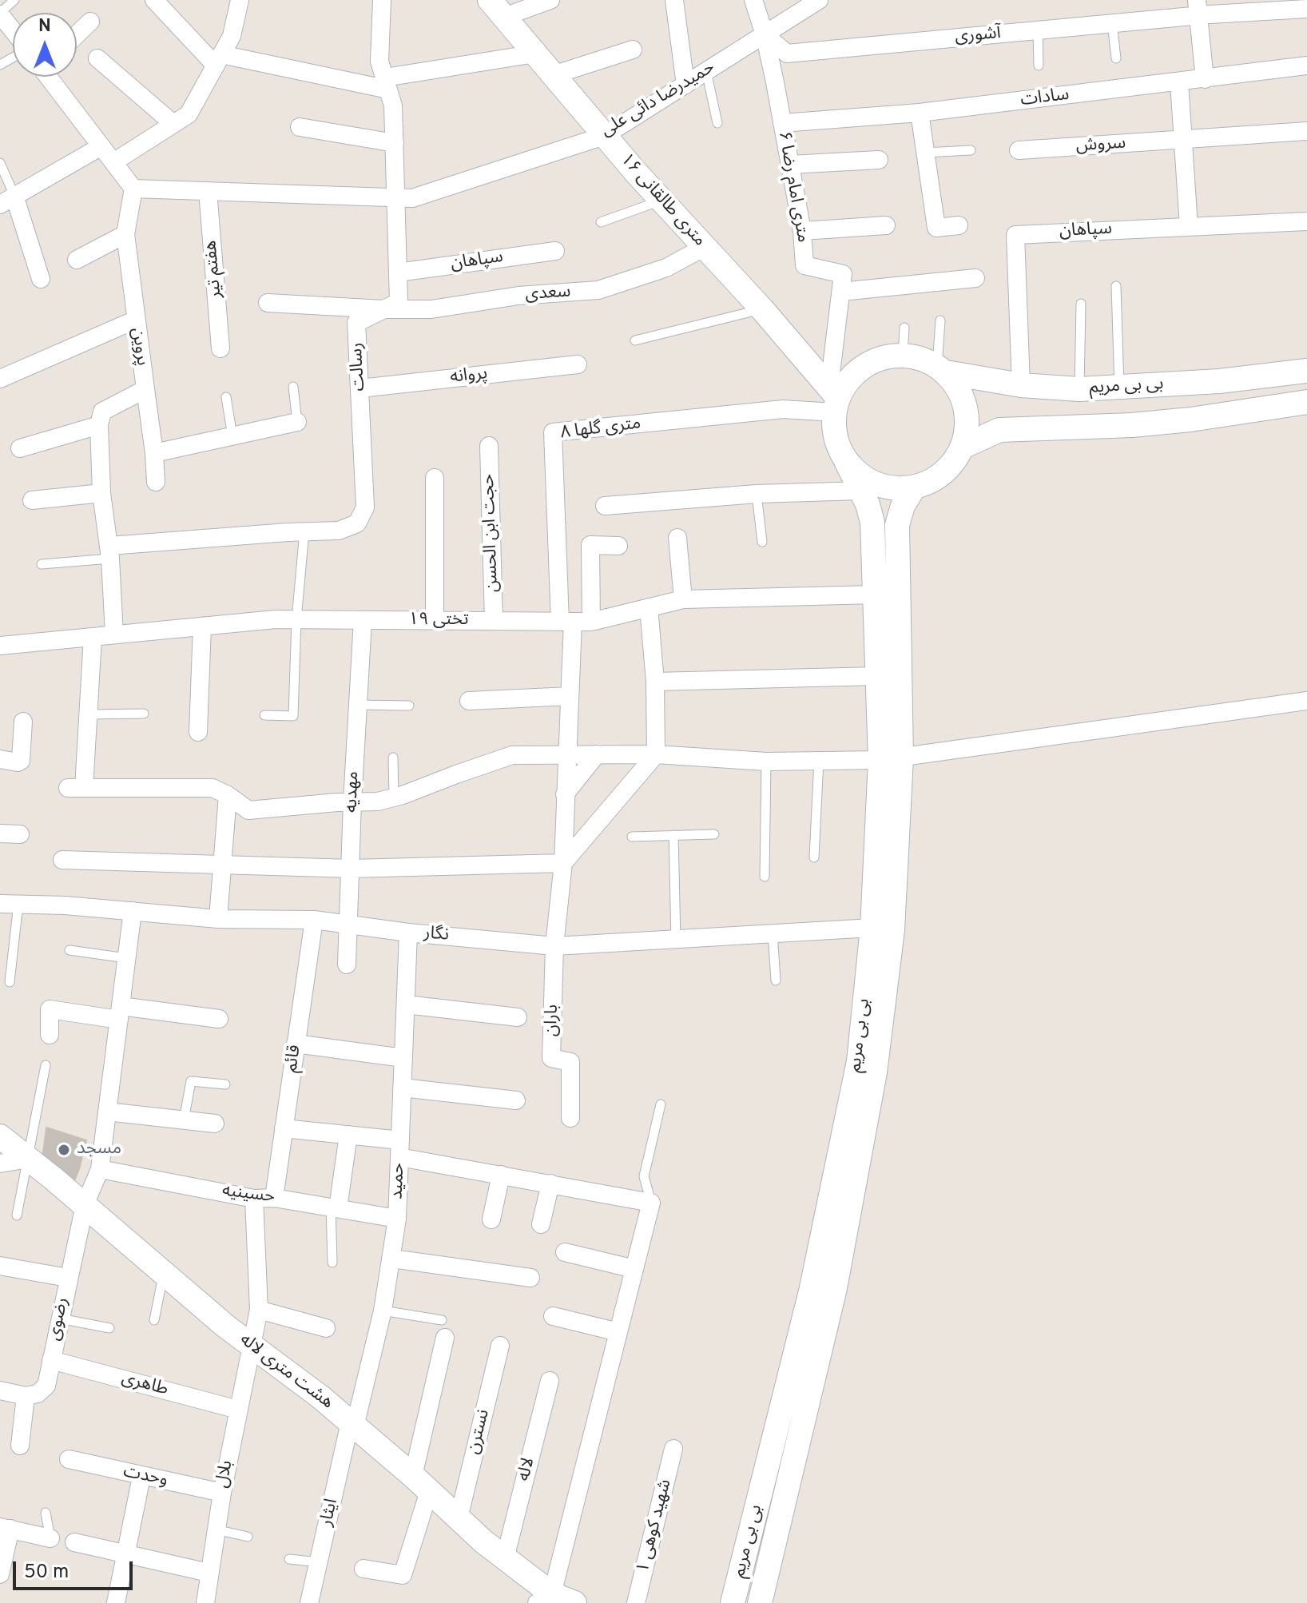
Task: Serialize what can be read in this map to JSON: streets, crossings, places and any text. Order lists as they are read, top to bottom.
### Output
{
  "streets": {
    "street": [
      "آشوری",
      "سادات",
      "حمیدرضا دائی علی",
      "سروش",
      "۶ متری امام رضا",
      "۱۶ متری طالقانی",
      "سپاهان",
      "هفتم تیر",
      "سعدی",
      "پروین",
      "رسالت",
      "پروانه",
      "بی بی مریم",
      "۸ متری گلها",
      "حجت ابن الحسن",
      "تختی ۱۹",
      "مهدیه",
      "نگار",
      "باران",
      "قائم",
      "حمید",
      "حسینیه",
      "رضوی",
      "هشت متری لاله",
      "طاهری",
      "نسترن",
      "لاله",
      "بلال",
      "وحدت",
      "ایثار",
      "شهید کوهی ۱"
    ]
  },
  "crossings": [
    ["آشوری", "حمیدرضا دائی علی"],
    ["آشوری", "۶ متری امام رضا"],
    ["سادات", "۶ متری امام رضا"],
    ["حمیدرضا دائی علی", "۶ متری امام رضا"],
    ["حمیدرضا دائی علی", "۱۶ متری طالقانی"],
    ["حمیدرضا دائی علی", "رسالت"],
    ["۱۶ متری طالقانی", "سعدی"],
    ["۱۶ متری طالقانی", "بی بی مریم"],
    ["۱۶ متری طالقانی", "۸ متری گلها"],
    ["سپاهان", "رسالت"],
    ["سپاهان", "بی بی مریم"],
    ["سعدی", "رسالت"],
    ["رسالت", "پروانه"],
    ["بی بی مریم", "۸ متری گلها"],
    ["بی بی مریم", "تختی ۱۹"],
    ["بی بی مریم", "نگار"],
    ["۸ متری گلها", "تختی ۱۹"],
    ["حجت ابن الحسن", "تختی ۱۹"],
    ["تختی ۱۹", "مهدیه"],
    ["مهدیه", "نگار"],
    ["نگار", "باران"],
    ["نگار", "قائم"],
    ["نگار", "حمید"],
    ["نگار", "رضوی"],
    ["قائم", "حسینیه"],
    ["حمید", "حسینیه"],
    ["حمید", "هشت متری لاله"],
    ["حمید", "ایثار"],
    ["حسینیه", "رضوی"],
    ["حسینیه", "بلال"],
    ["رضوی", "هشت متری لاله"],
    ["رضوی", "طاهری"],
    ["هشت متری لاله", "نسترن"],
    ["هشت متری لاله", "لاله"],
    ["هشت متری لاله", "بلال"],
    ["هشت متری لاله", "ایثار"],
    ["طاهری", "بلال"],
    ["بلال", "وحدت"]
  ],
  "places": ["مسجد"],
  "scale_bar": "50 m",
  "north": "top"
}
